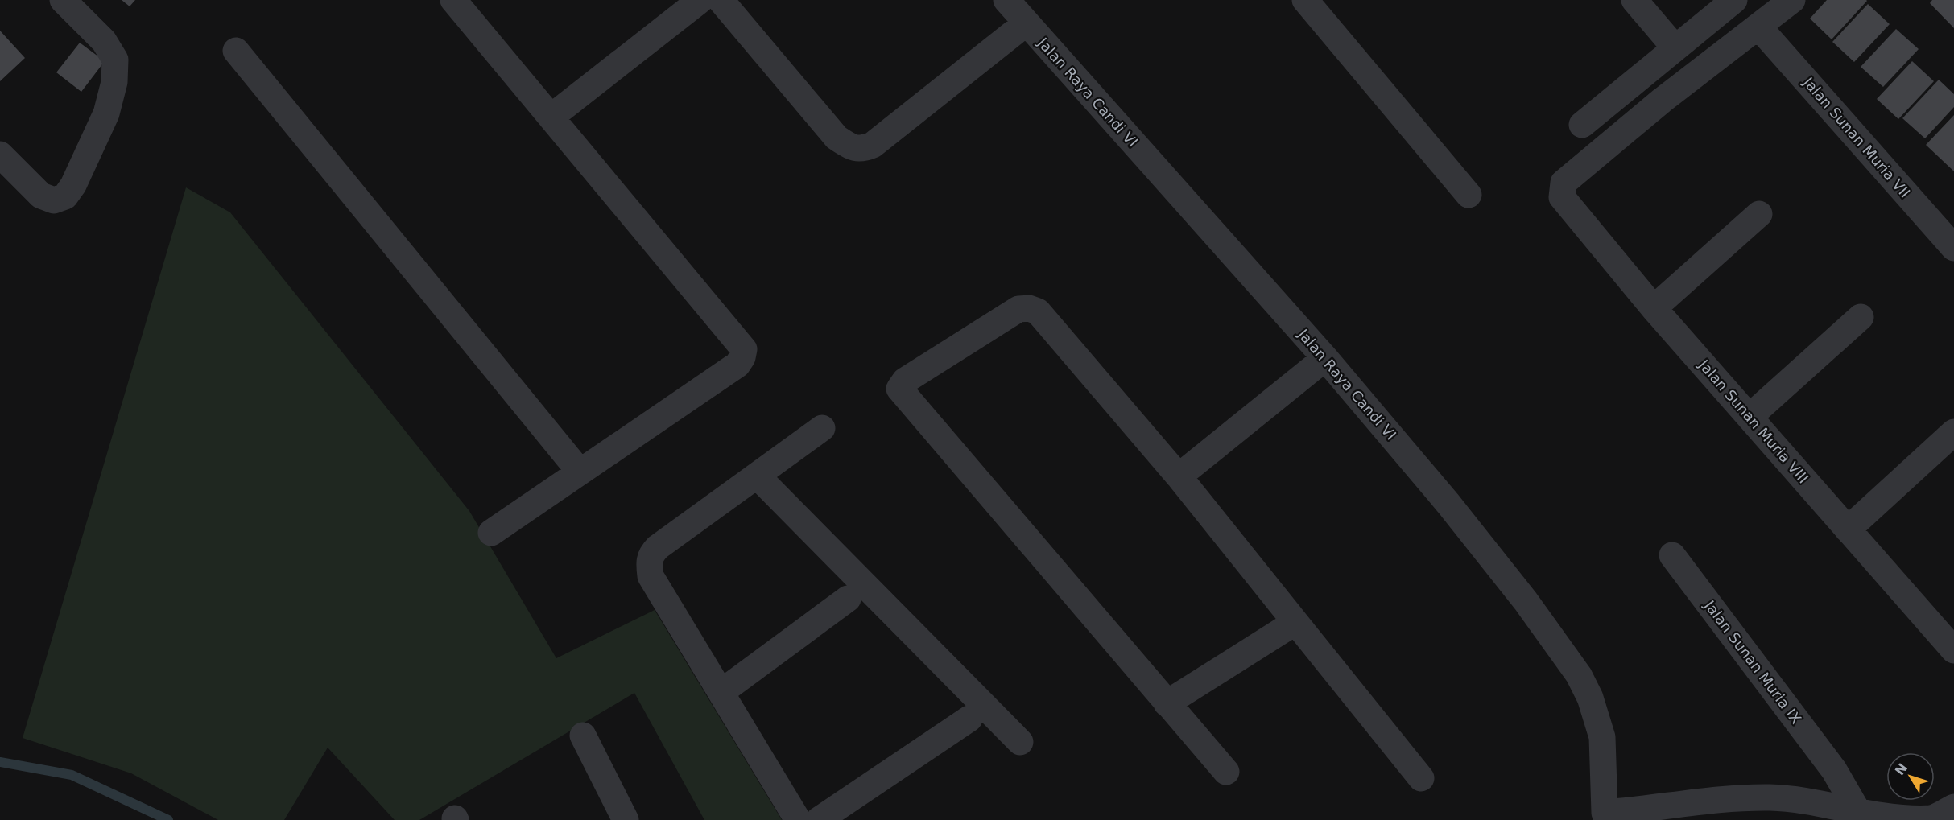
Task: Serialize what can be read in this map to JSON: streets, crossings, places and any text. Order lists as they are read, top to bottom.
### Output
{
  "streets": {
    "street": [
      "Jalan Raya Candi VI",
      "Jalan Sunan Muria VII",
      "Jalan Sunan Muria VIII",
      "Jalan Sunan Muria IX"
    ]
  },
  "crossings": [
    ["Jalan Sunan Muria VII", "Jalan Sunan Muria VIII"]
  ],
  "north": "top left"
}
